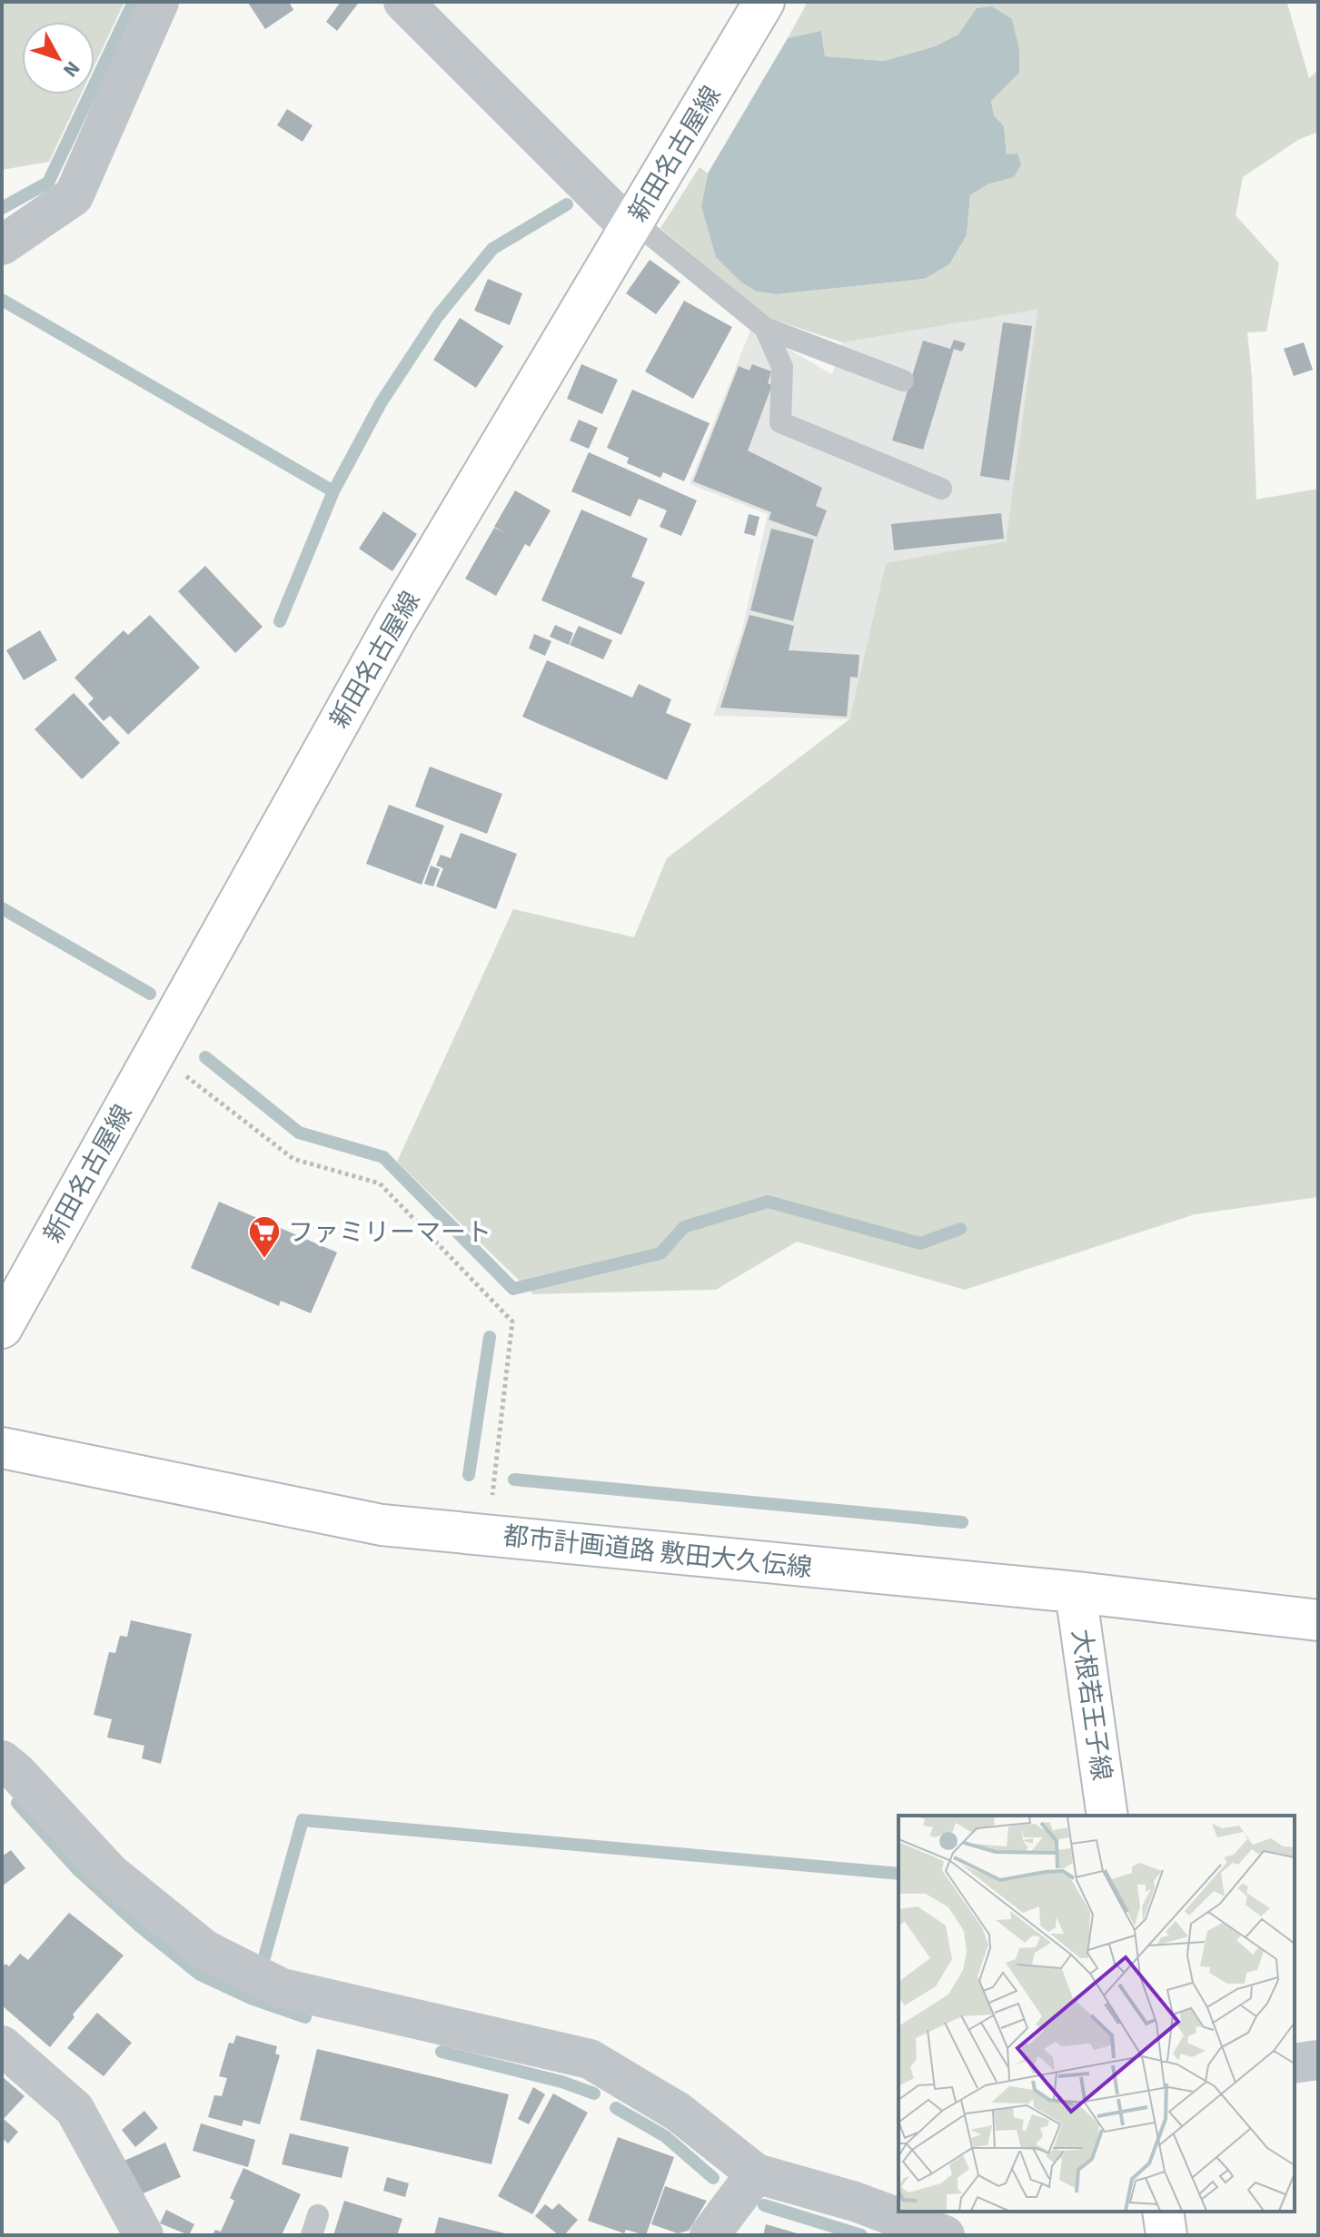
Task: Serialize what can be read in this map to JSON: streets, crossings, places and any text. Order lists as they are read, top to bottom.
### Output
{
  "streets": {
    "street": ["新田名古屋線", "都市計画道路 敷田大久伝線", "大根若王子線"]
  },
  "crossings": [
    ["都市計画道路 敷田大久伝線", "大根若王子線"]
  ],
  "places": {
    "supermarket": ["ファミリーマート"]
  },
  "north": "bottom right"
}
